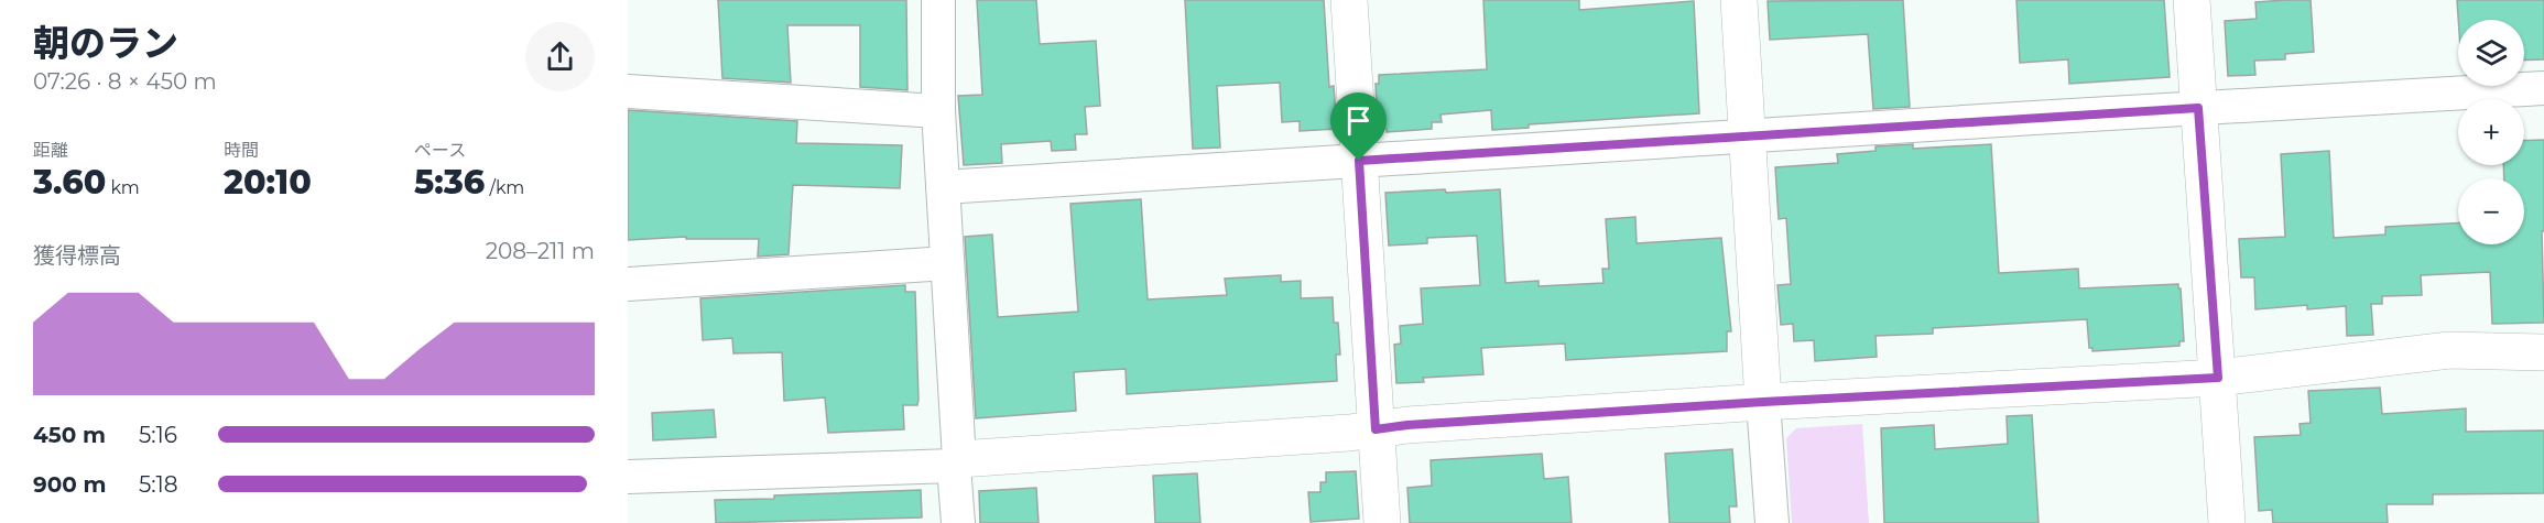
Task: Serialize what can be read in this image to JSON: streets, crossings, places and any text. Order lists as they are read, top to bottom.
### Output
{
  "page": {
    "heading": ["朝のラン", "07:26 · 8 × 450 m"],
    "map_buttons": ["+", "−"],
    "stats": [
      ["距離", "3.60 km"],
      ["時間", "20:10"],
      ["ペース", "5:36 /km"]
    ],
    "chart": ["獲得標高", "208–211 m"],
    "list": [
      {
        "name": "450 m",
        "note": "5:16"
      },
      {
        "name": "900 m",
        "note": "5:18"
      }
    ]
  }
}
